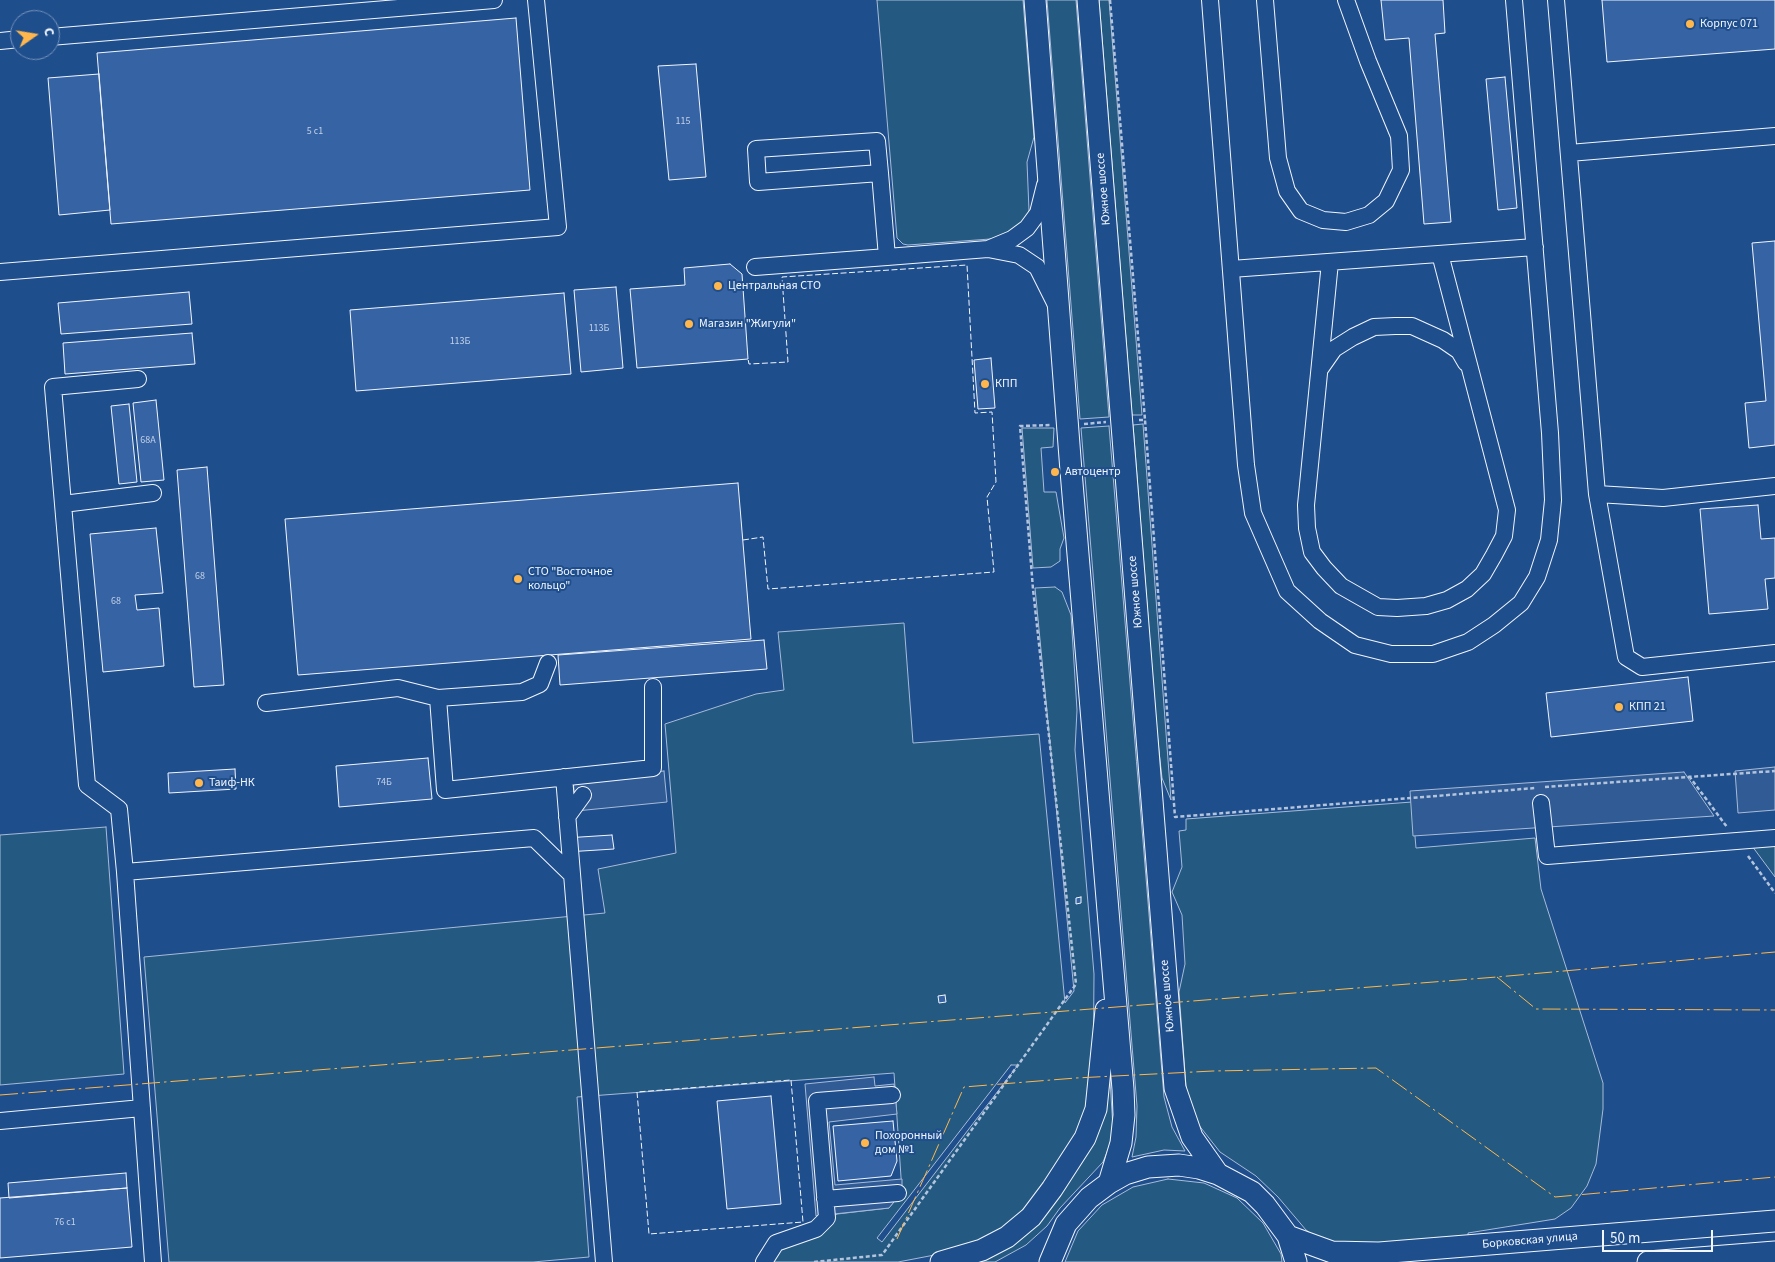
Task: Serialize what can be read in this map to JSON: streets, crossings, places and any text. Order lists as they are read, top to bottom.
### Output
{
  "streets": {
    "main road": ["Южное шоссе", "Борковская улица"]
  },
  "places": [
    "Корпус 071",
    "Центральная СТО",
    "Магазин \"Жигули\"",
    "КПП",
    "Автоцентр",
    "СТО \"Восточное кольцо\"",
    "КПП 21",
    "Таиф-НК",
    "Похоронный дом №1"
  ],
  "house_numbers": [
    "115",
    "5 с1",
    "113Б",
    "113Б",
    "68А",
    "68",
    "68",
    "74Б",
    "76 с1"
  ],
  "scale_bar": "50 m",
  "north": "right"
}
